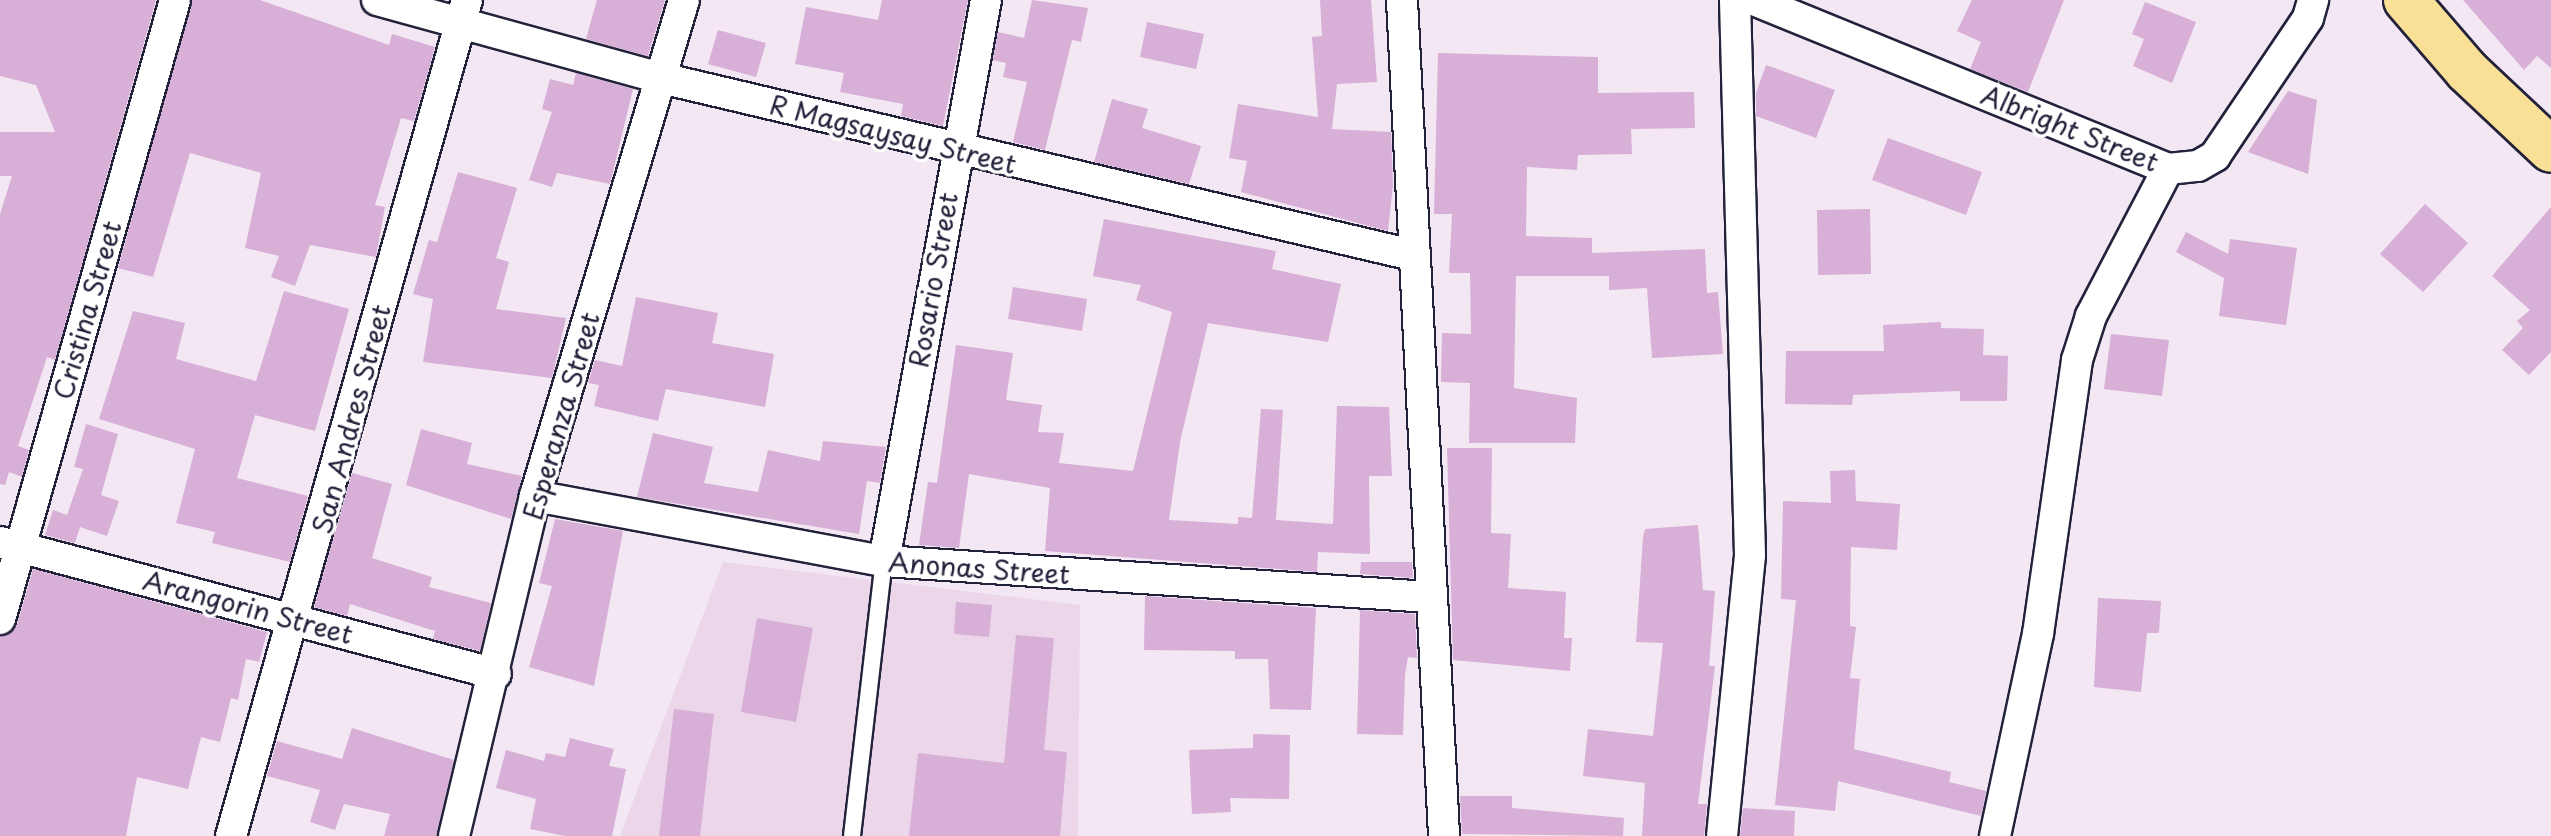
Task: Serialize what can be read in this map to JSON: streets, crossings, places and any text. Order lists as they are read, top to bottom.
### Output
{
  "streets": {
    "street": [
      "Albright Street",
      "R Magsaysay Street",
      "Rosario Street",
      "Cristina Street",
      "Esperanza Street",
      "San Andres Street",
      "Anonas Street",
      "Arangorin Street"
    ]
  },
  "crossings": [
    ["R Magsaysay Street", "Rosario Street"],
    ["R Magsaysay Street", "Esperanza Street"],
    ["R Magsaysay Street", "San Andres Street"],
    ["Rosario Street", "Anonas Street"],
    ["Cristina Street", "Arangorin Street"],
    ["Esperanza Street", "Anonas Street"],
    ["Esperanza Street", "Arangorin Street"],
    ["San Andres Street", "Arangorin Street"]
  ]
}
